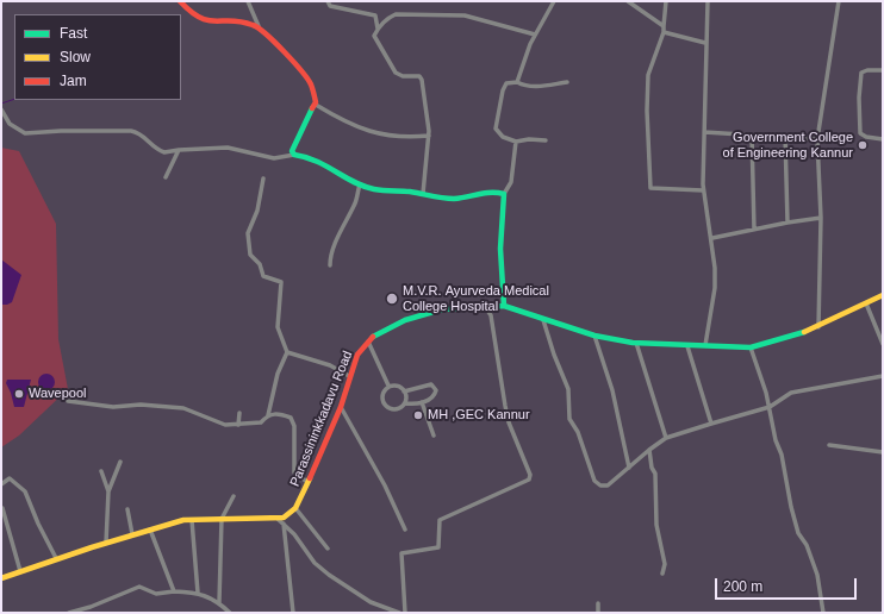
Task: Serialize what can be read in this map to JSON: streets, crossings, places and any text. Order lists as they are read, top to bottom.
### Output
{
  "streets": {
    "main road": ["Parassininkkadavu Road"]
  },
  "places": [
    "Government College of Engineering Kannur",
    "M.V.R. Ayurveda Medical College Hospital",
    "Wavepool",
    "MH ,GEC Kannur"
  ],
  "legend": ["Fast", "Slow", "Jam"],
  "scale_bar": "200 m"
}
